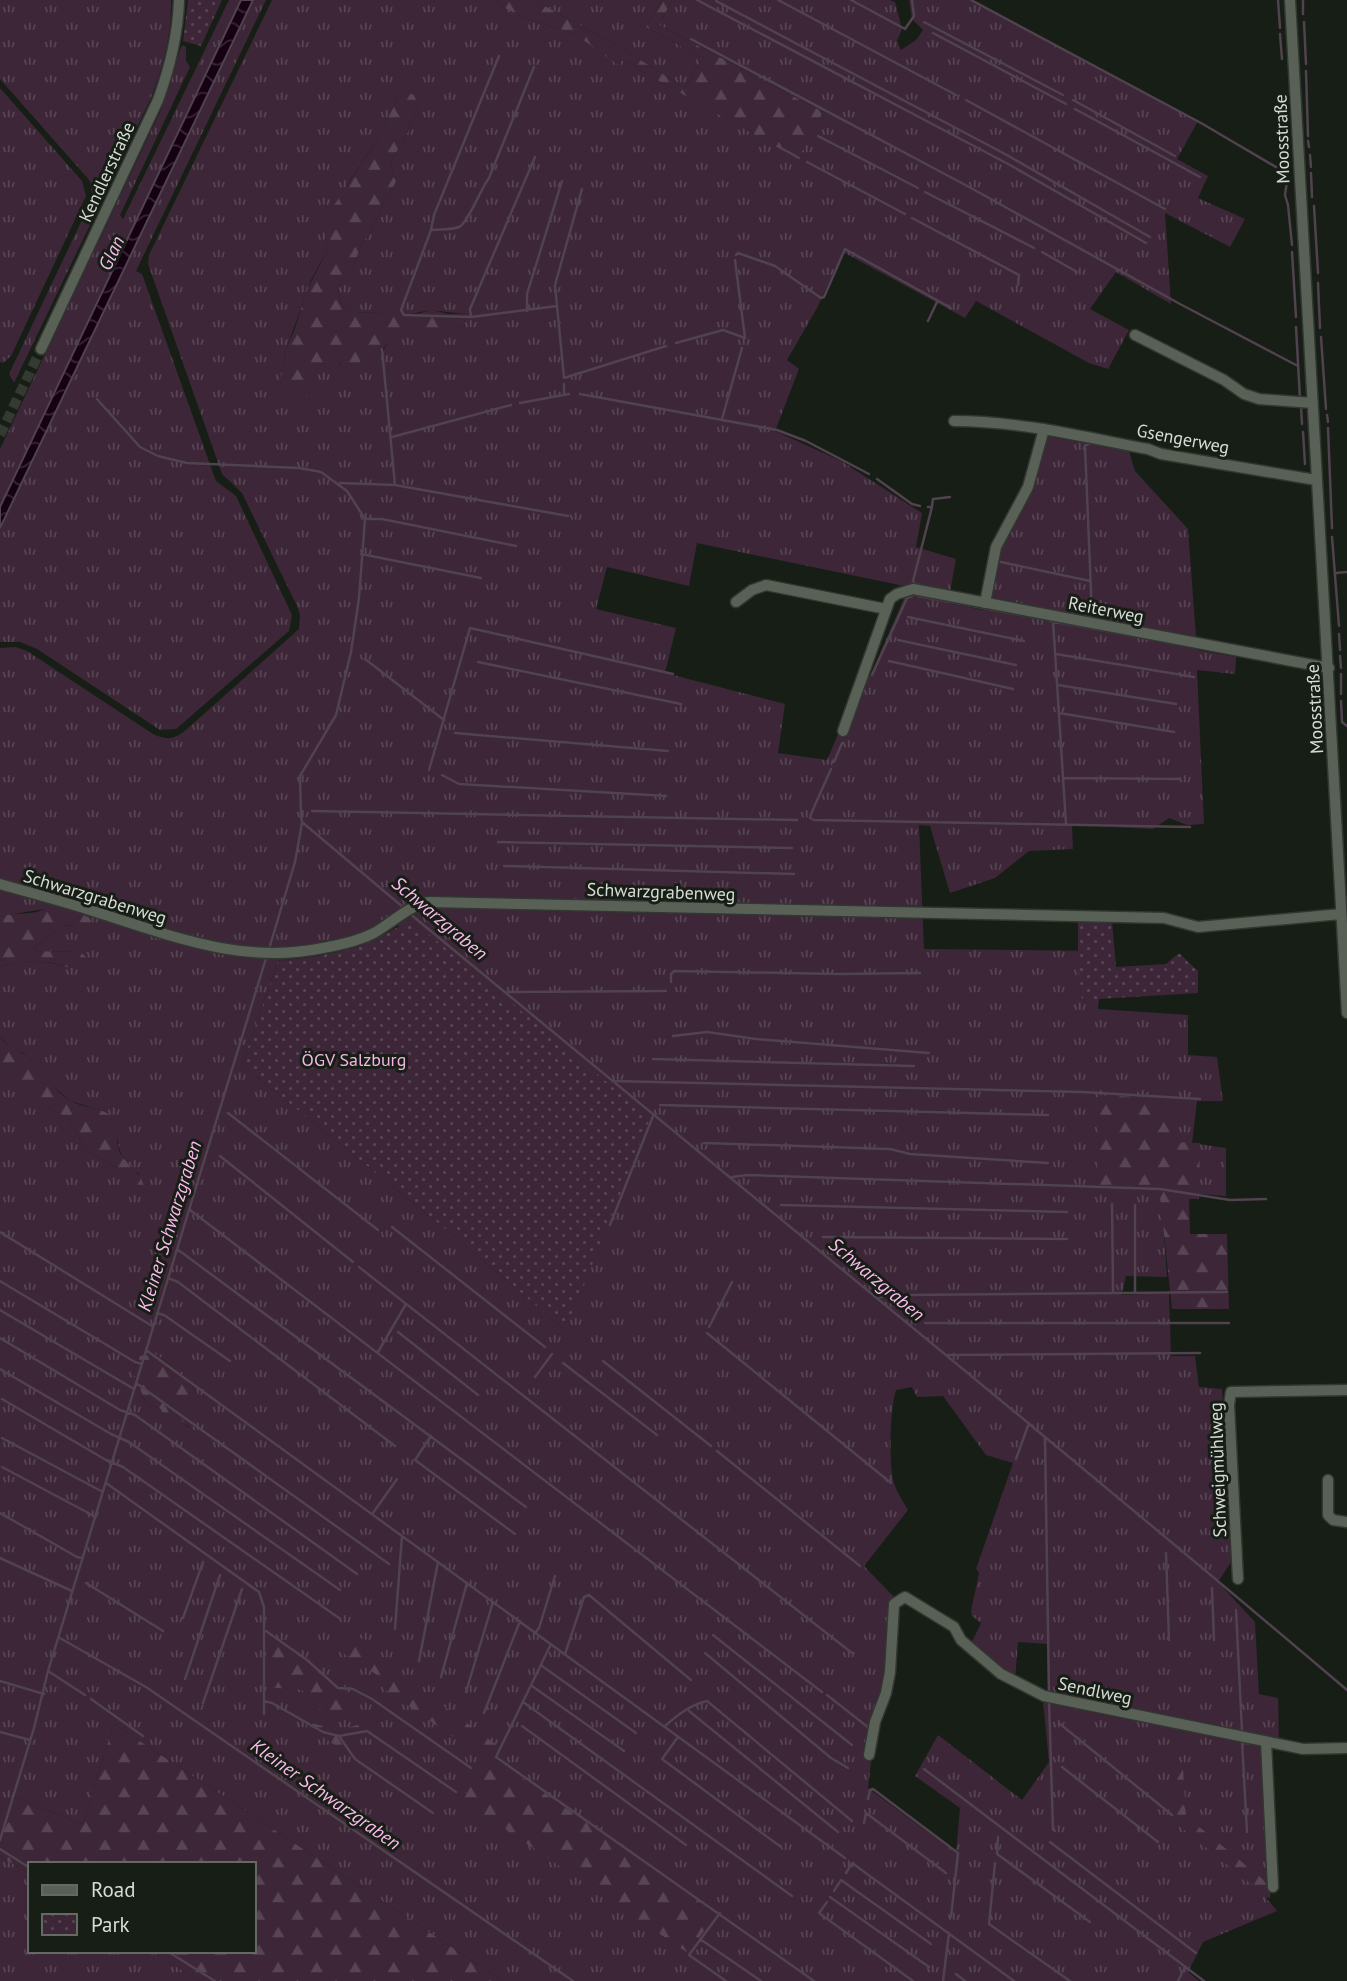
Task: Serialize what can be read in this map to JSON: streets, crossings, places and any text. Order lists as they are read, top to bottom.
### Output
{
  "streets": {
    "street": [
      "Moosstraße",
      "Kendlerstraße",
      "Gsengerweg",
      "Reiterweg",
      "Schwarzgrabenweg",
      "Schweigmühlweg",
      "Sendlweg"
    ]
  },
  "crossings": [
    ["Moosstraße", "Gsengerweg"],
    ["Moosstraße", "Reiterweg"],
    ["Moosstraße", "Schwarzgrabenweg"]
  ],
  "water": ["Glan", "Schwarzgraben", "Kleiner Schwarzgraben"],
  "parks": ["ÖGV Salzburg"],
  "legend": ["Road", "Park"]
}
